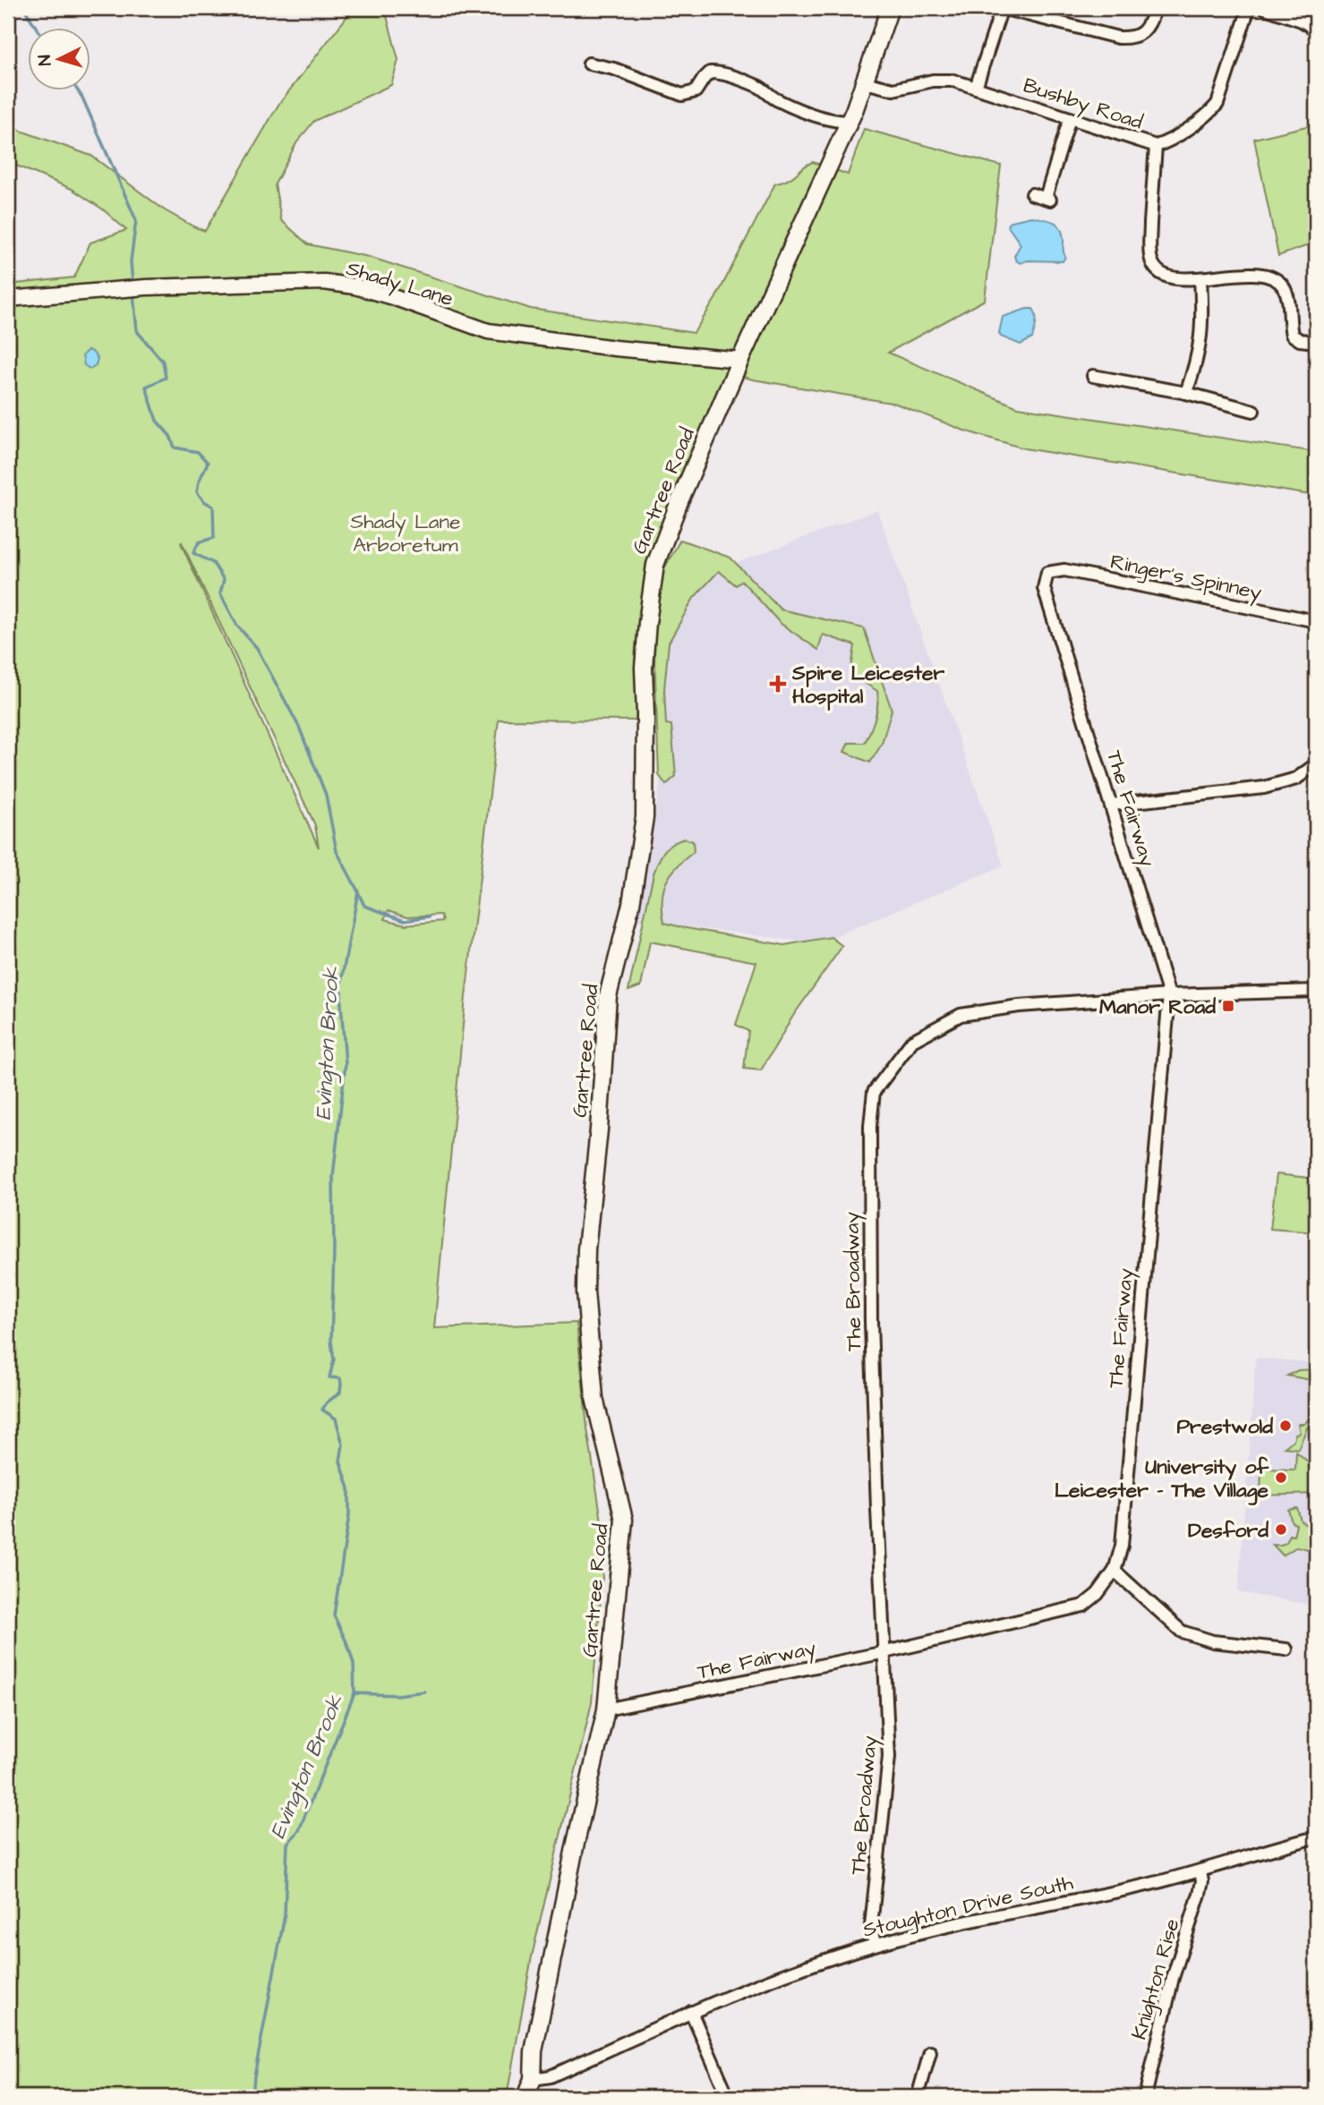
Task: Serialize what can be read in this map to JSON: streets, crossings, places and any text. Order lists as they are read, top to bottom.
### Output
{
  "streets": {
    "main road": ["Gartree Road"],
    "street": [
      "Bushby Road",
      "Shady Lane",
      "Ringer's Spinney",
      "The Fairway",
      "The Broadway",
      "Stoughton Drive South",
      "Knighton Rise"
    ]
  },
  "crossings": [
    ["Bushby Road", "Gartree Road"],
    ["Shady Lane", "Gartree Road"],
    ["Gartree Road", "The Fairway"],
    ["Gartree Road", "Stoughton Drive South"],
    ["Ringer's Spinney", "The Fairway"],
    ["The Fairway", "The Broadway"],
    ["The Broadway", "Stoughton Drive South"],
    ["Stoughton Drive South", "Knighton Rise"]
  ],
  "water": ["Evington Brook"],
  "parks": ["Shady Lane Arboretum"],
  "places": {
    "health": ["Spire Leicester Hospital"],
    "transit": ["Manor Road"],
    "other": ["Prestwold", "University of Leicester - The Village", "Desford"]
  },
  "north": "left"
}
